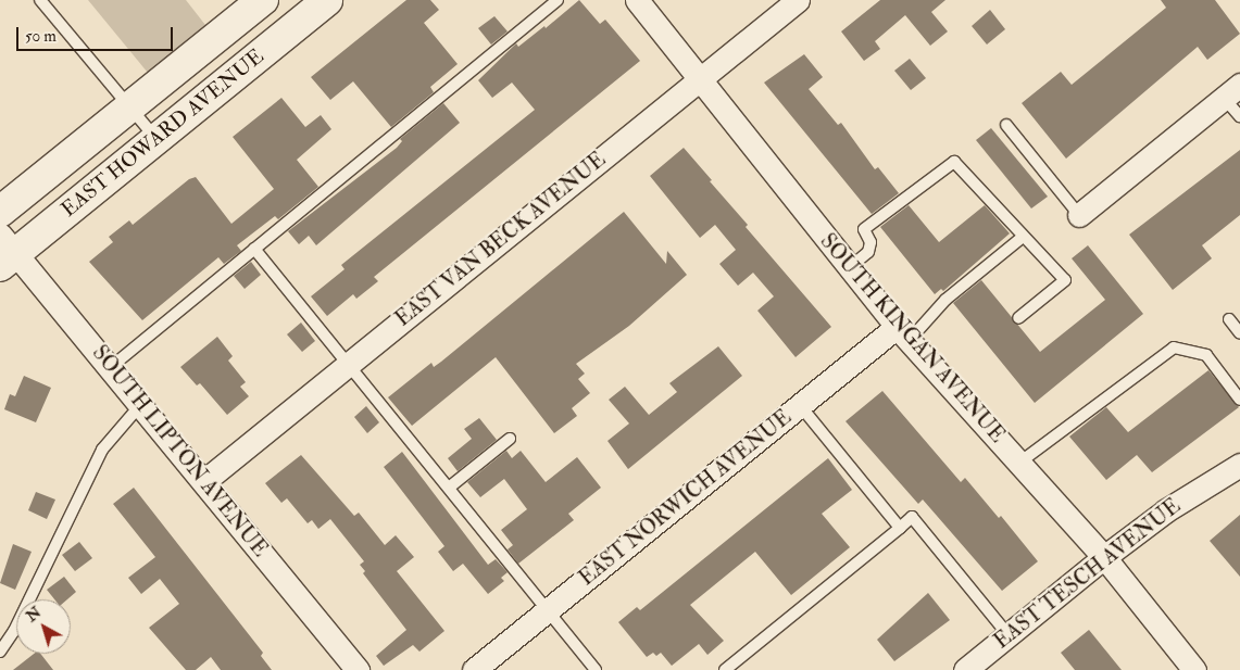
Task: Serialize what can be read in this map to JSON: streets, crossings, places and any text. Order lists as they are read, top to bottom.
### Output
{
  "streets": {
    "main road": ["EAST HOWARD AVENUE"],
    "street": [
      "EAST VAN BECK AVENUE",
      "SOUTH KINGAN AVENUE",
      "SOUTH LIPTON AVENUE",
      "EAST NORWICH AVENUE",
      "EAST TESCH AVENUE"
    ]
  },
  "crossings": [
    ["EAST HOWARD AVENUE", "SOUTH LIPTON AVENUE"],
    ["EAST VAN BECK AVENUE", "SOUTH KINGAN AVENUE"],
    ["EAST VAN BECK AVENUE", "SOUTH LIPTON AVENUE"],
    ["SOUTH KINGAN AVENUE", "EAST NORWICH AVENUE"],
    ["SOUTH KINGAN AVENUE", "EAST TESCH AVENUE"]
  ],
  "scale_bar": "50 m",
  "north": "top left"
}
